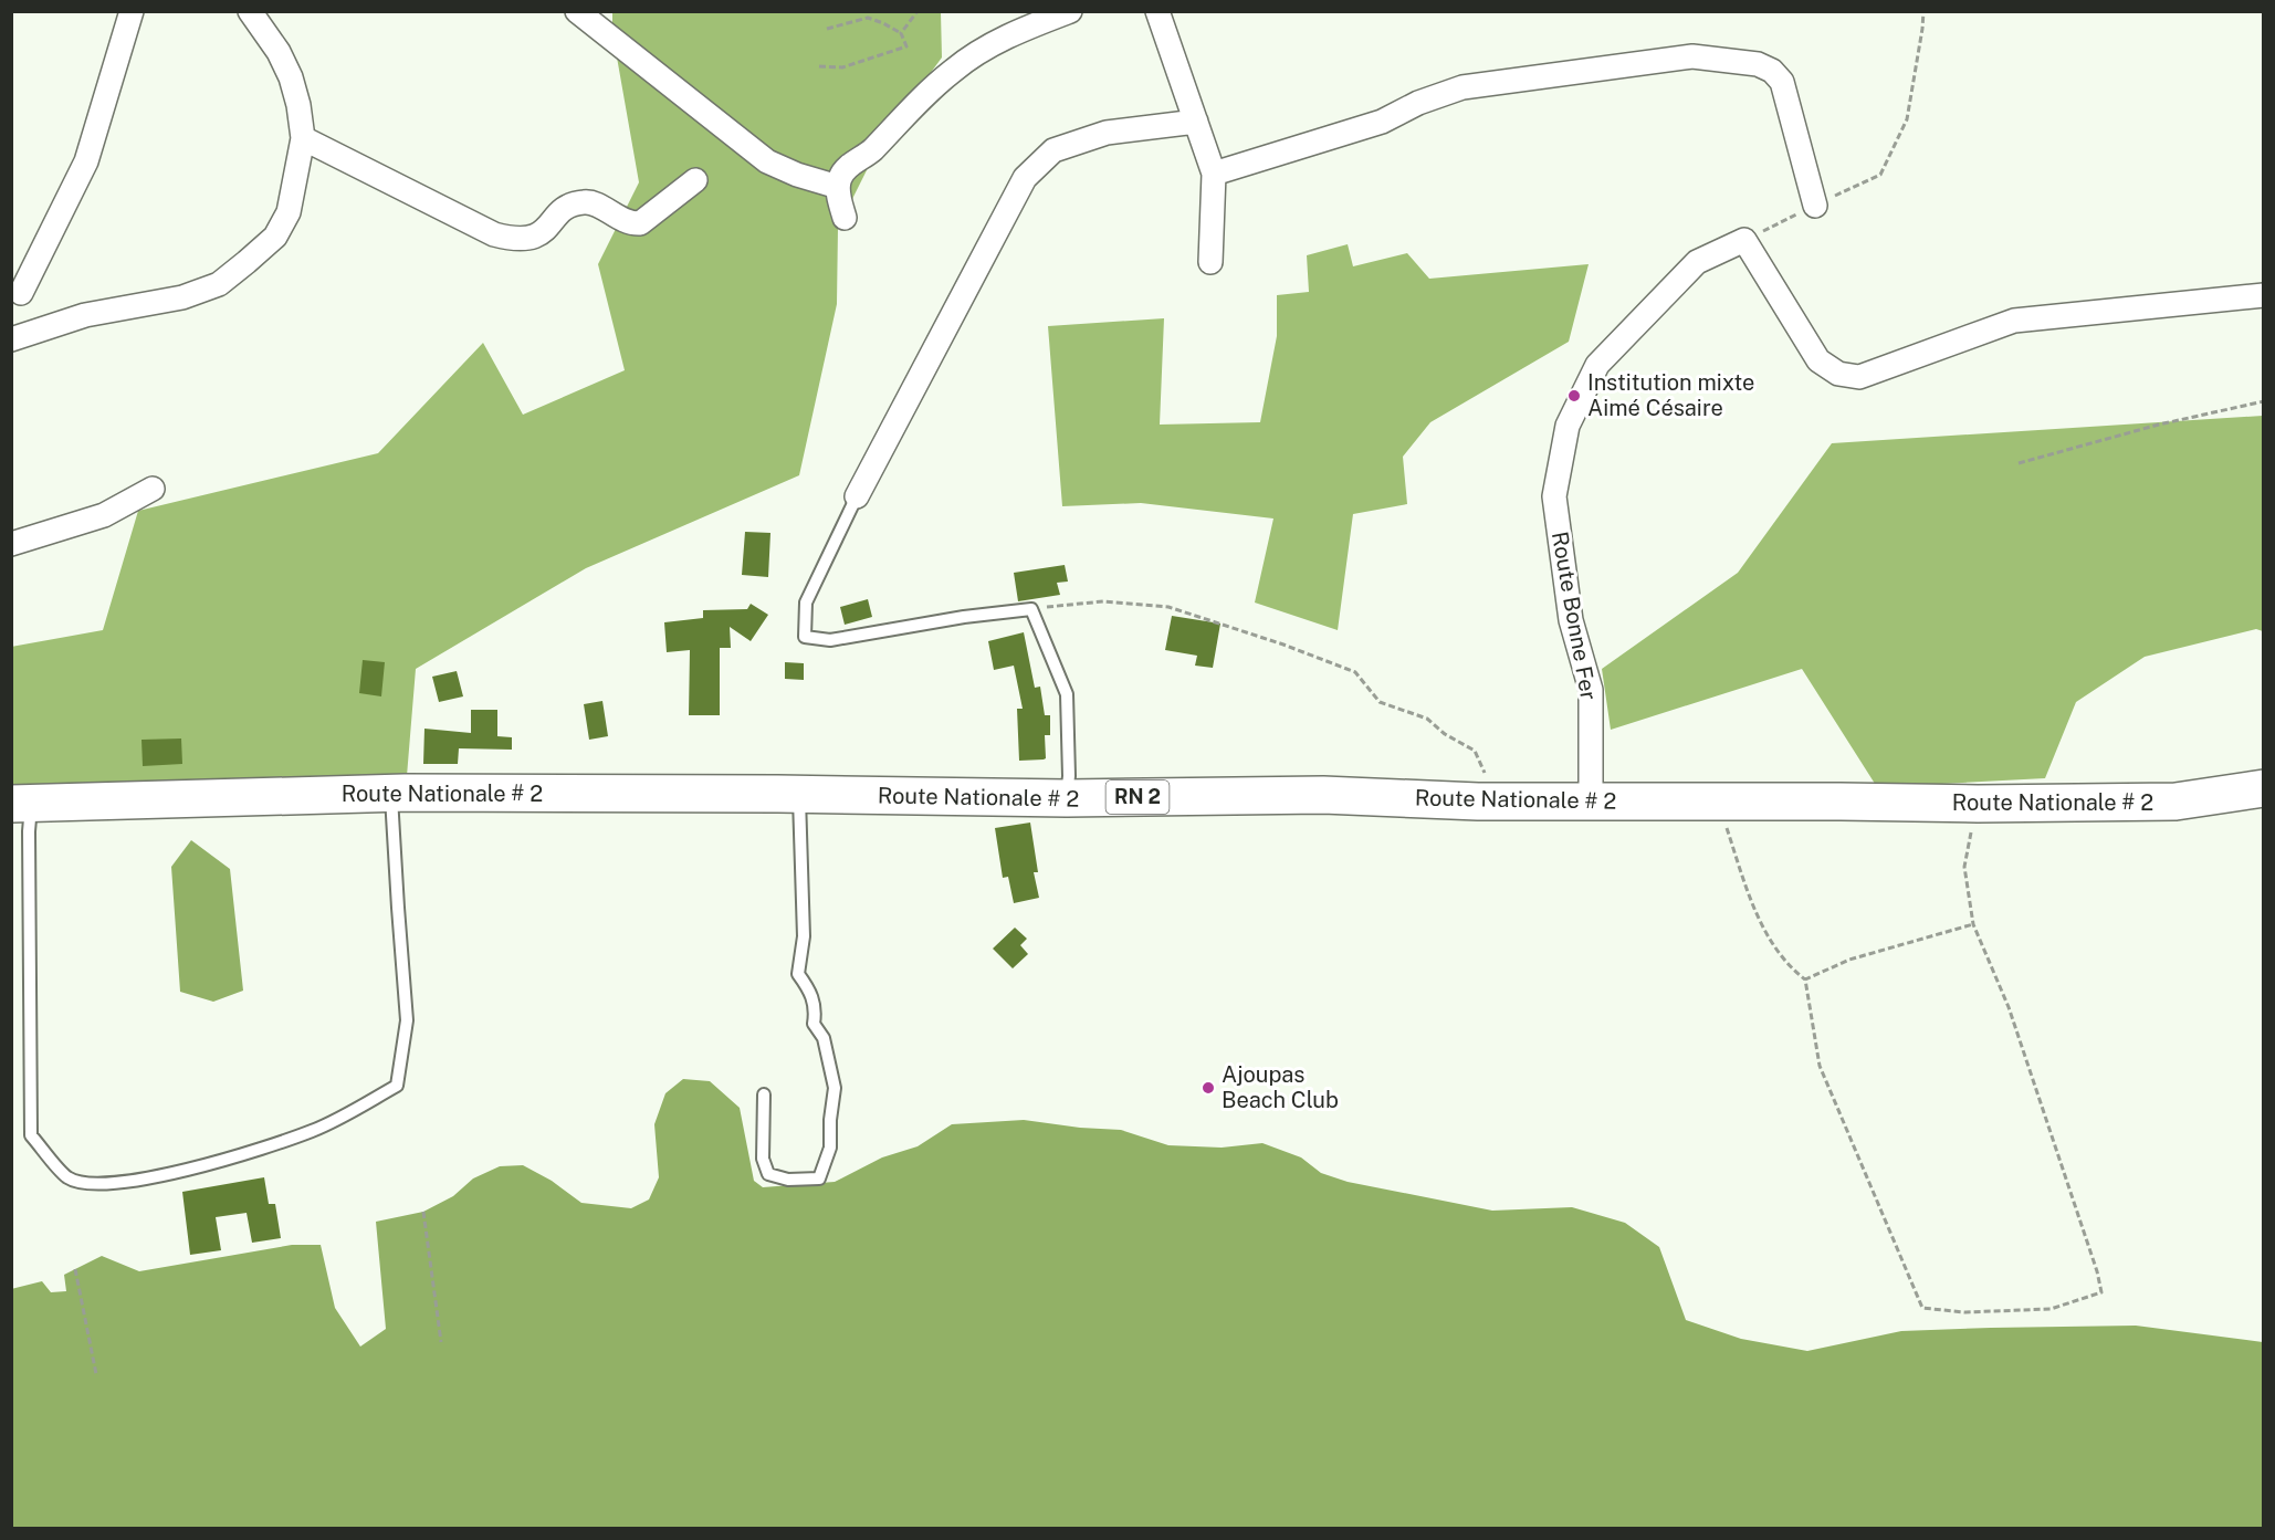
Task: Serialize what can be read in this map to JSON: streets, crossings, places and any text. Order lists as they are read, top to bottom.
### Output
{
  "streets": {
    "main road": ["Route Nationale # 2", "RN 2"],
    "street": ["Route Bonne Fer"]
  },
  "crossings": [
    ["Route Bonne Fer", "Route Nationale # 2"]
  ],
  "places": ["Institution mixte Aimé Césaire", "Ajoupas Beach Club"]
}
